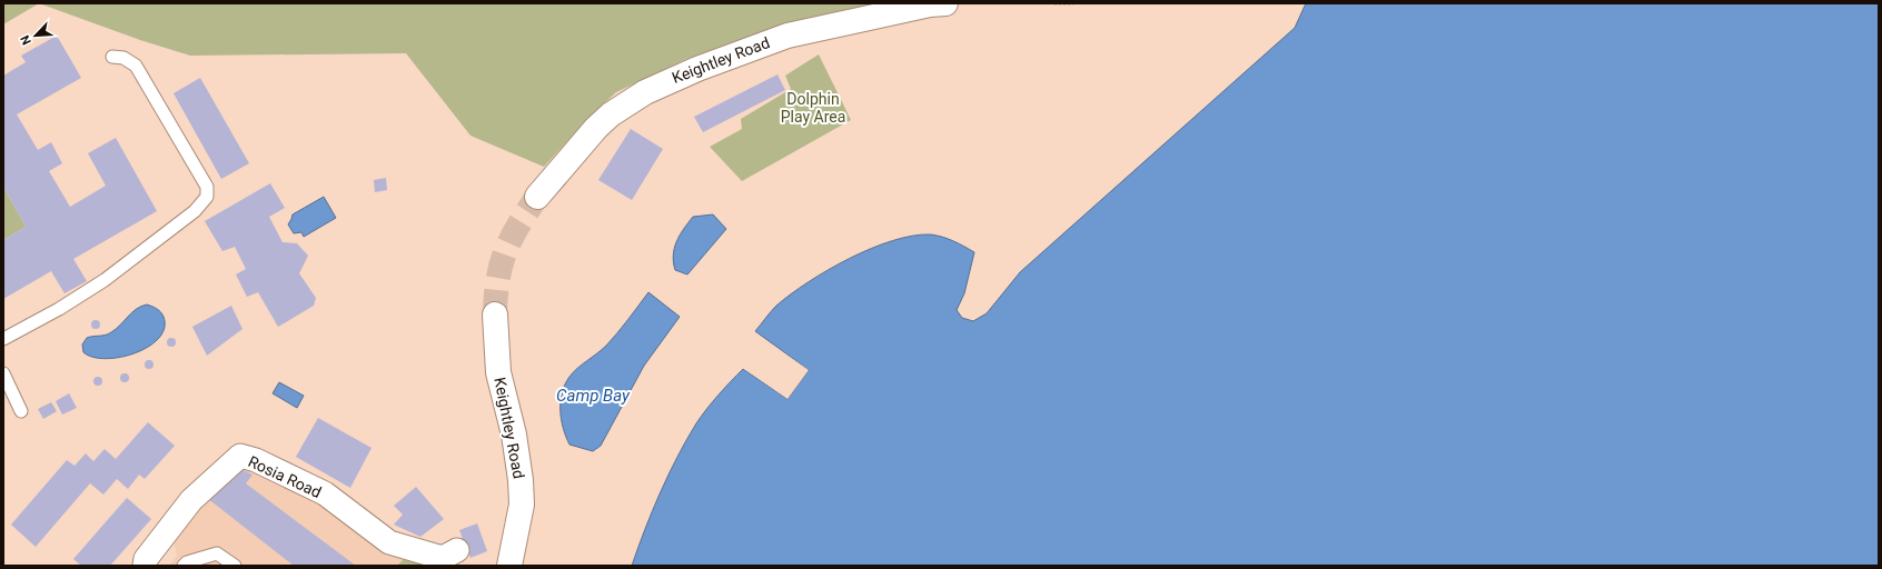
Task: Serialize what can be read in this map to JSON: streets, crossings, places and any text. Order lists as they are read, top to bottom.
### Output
{
  "streets": {
    "main road": ["Keightley Road"],
    "street": ["Rosia Road"]
  },
  "water": ["Camp Bay"],
  "parks": ["Dolphin Play Area"],
  "north": "bottom left"
}
